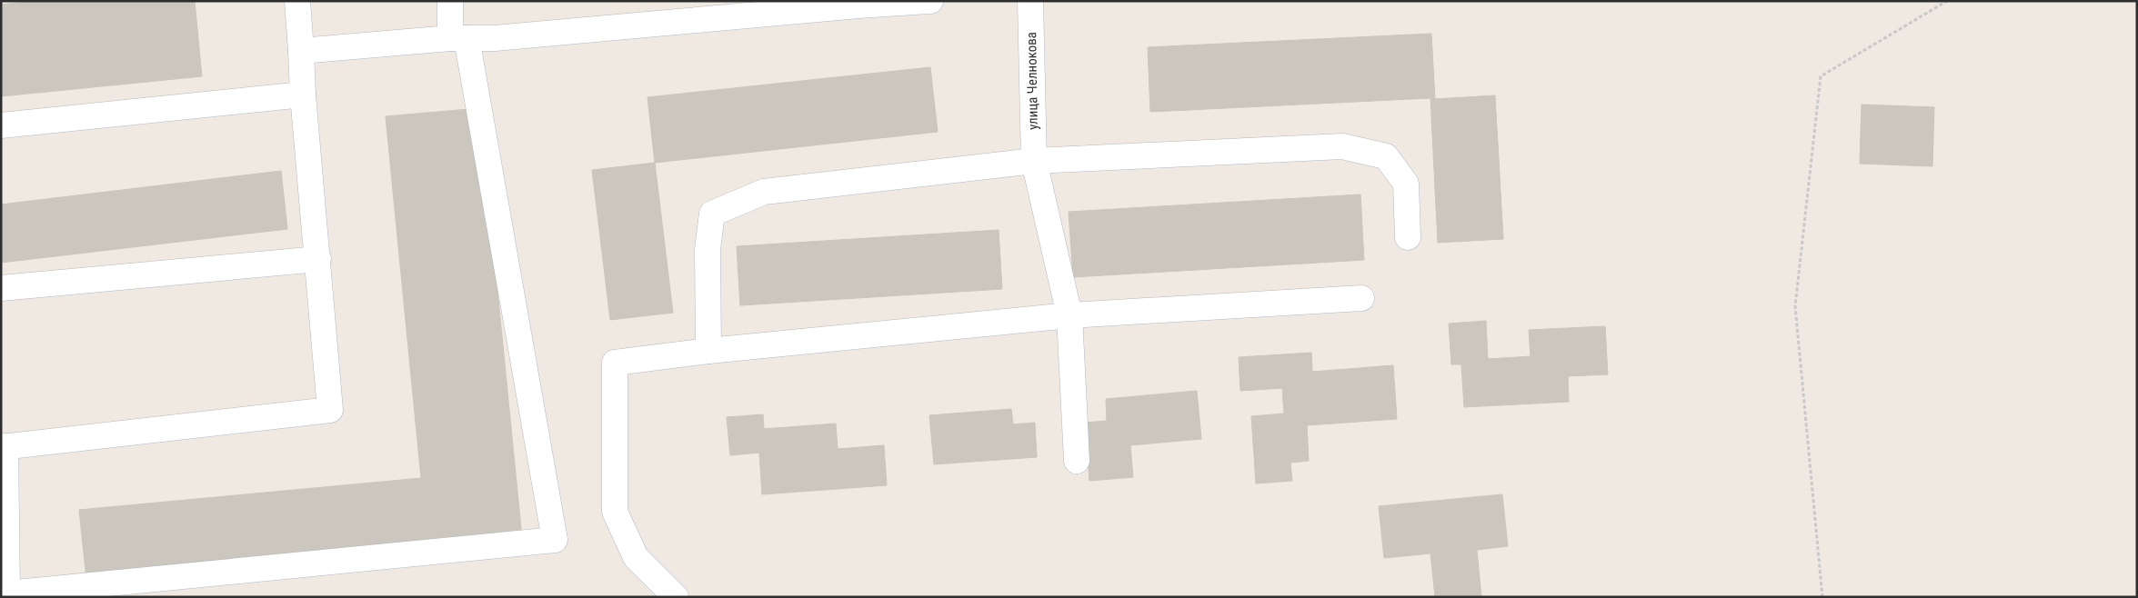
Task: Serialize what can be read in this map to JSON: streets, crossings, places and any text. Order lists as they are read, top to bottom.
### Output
{
  "streets": {
    "street": ["улица Челнокова"]
  }
}
